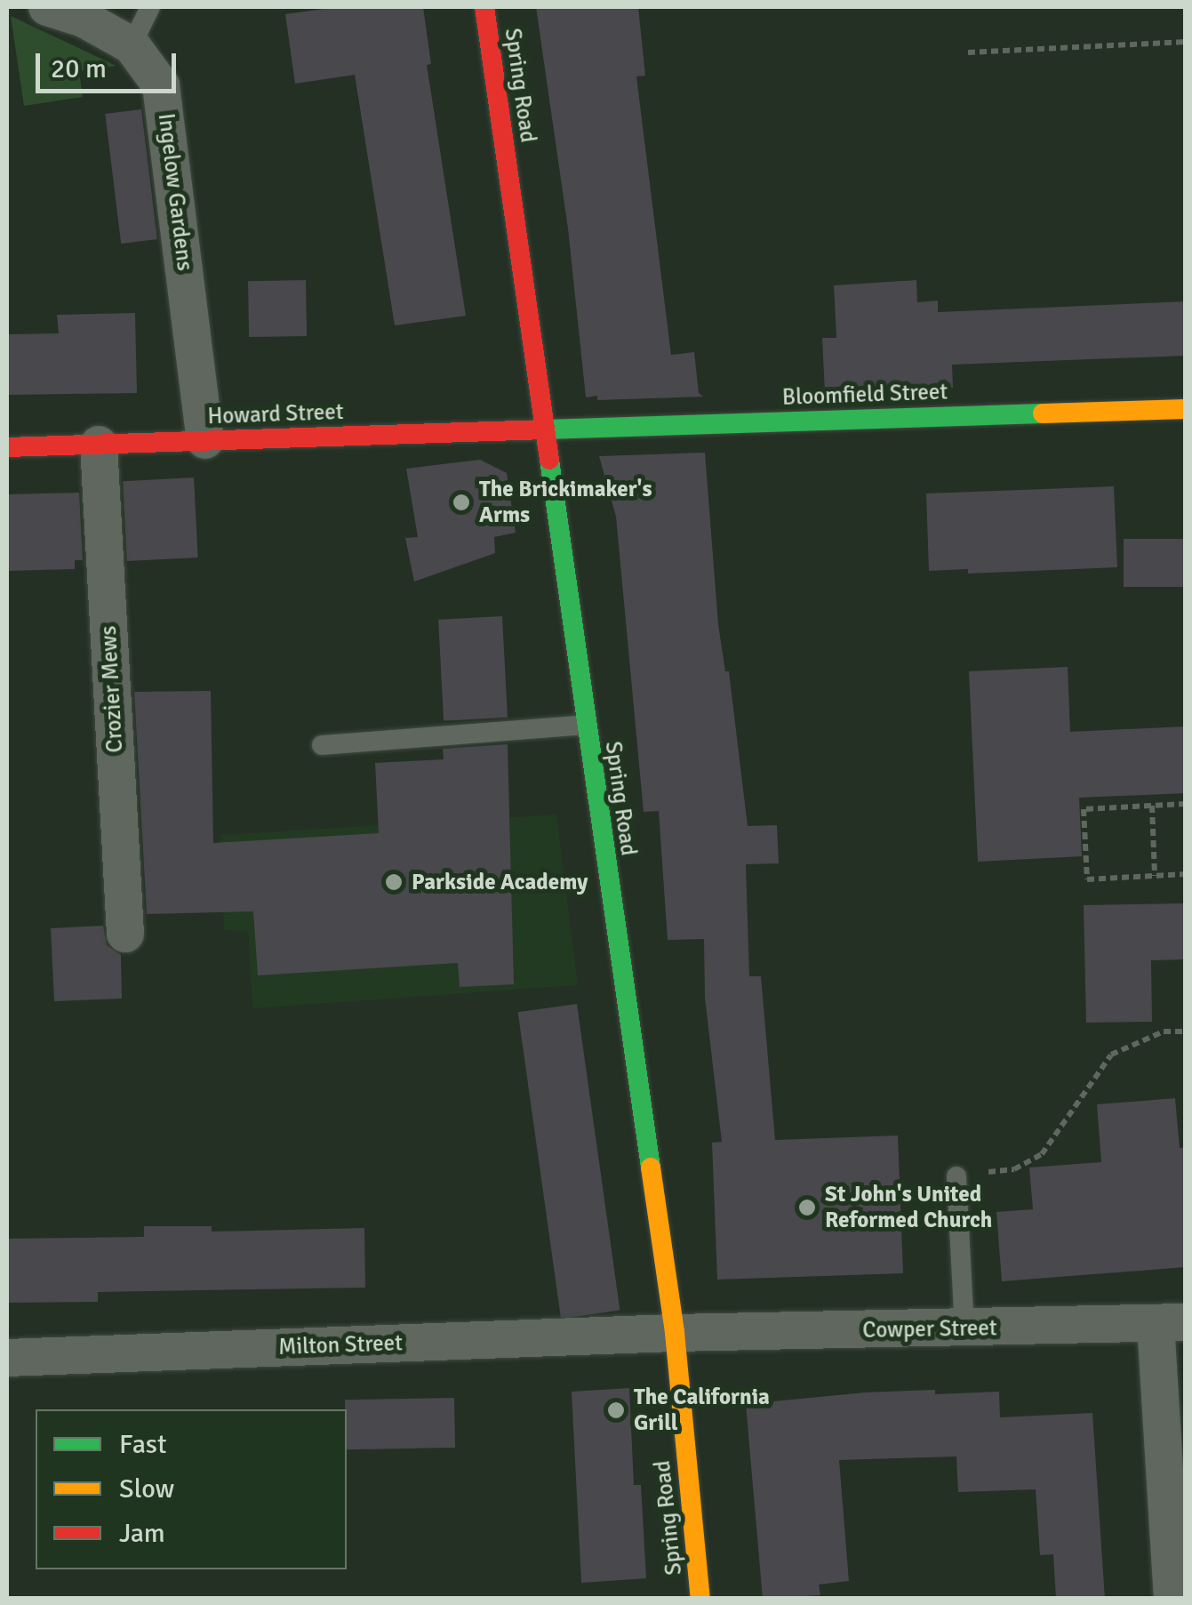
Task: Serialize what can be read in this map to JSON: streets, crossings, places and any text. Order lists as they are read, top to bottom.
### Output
{
  "streets": {
    "street": [
      "Spring Road",
      "Ingelow Gardens",
      "Bloomfield Street",
      "Howard Street",
      "Crozier Mews",
      "Cowper Street",
      "Milton Street"
    ]
  },
  "crossings": [
    ["Spring Road", "Bloomfield Street"],
    ["Spring Road", "Howard Street"],
    ["Spring Road", "Cowper Street"],
    ["Spring Road", "Milton Street"],
    ["Ingelow Gardens", "Howard Street"],
    ["Bloomfield Street", "Howard Street"],
    ["Howard Street", "Crozier Mews"],
    ["Cowper Street", "Milton Street"]
  ],
  "places": [
    "The Brickimaker's Arms",
    "Parkside Academy",
    "St John's United Reformed Church",
    "The California Grill"
  ],
  "legend": ["Fast", "Slow", "Jam"],
  "scale_bar": "20 m"
}
